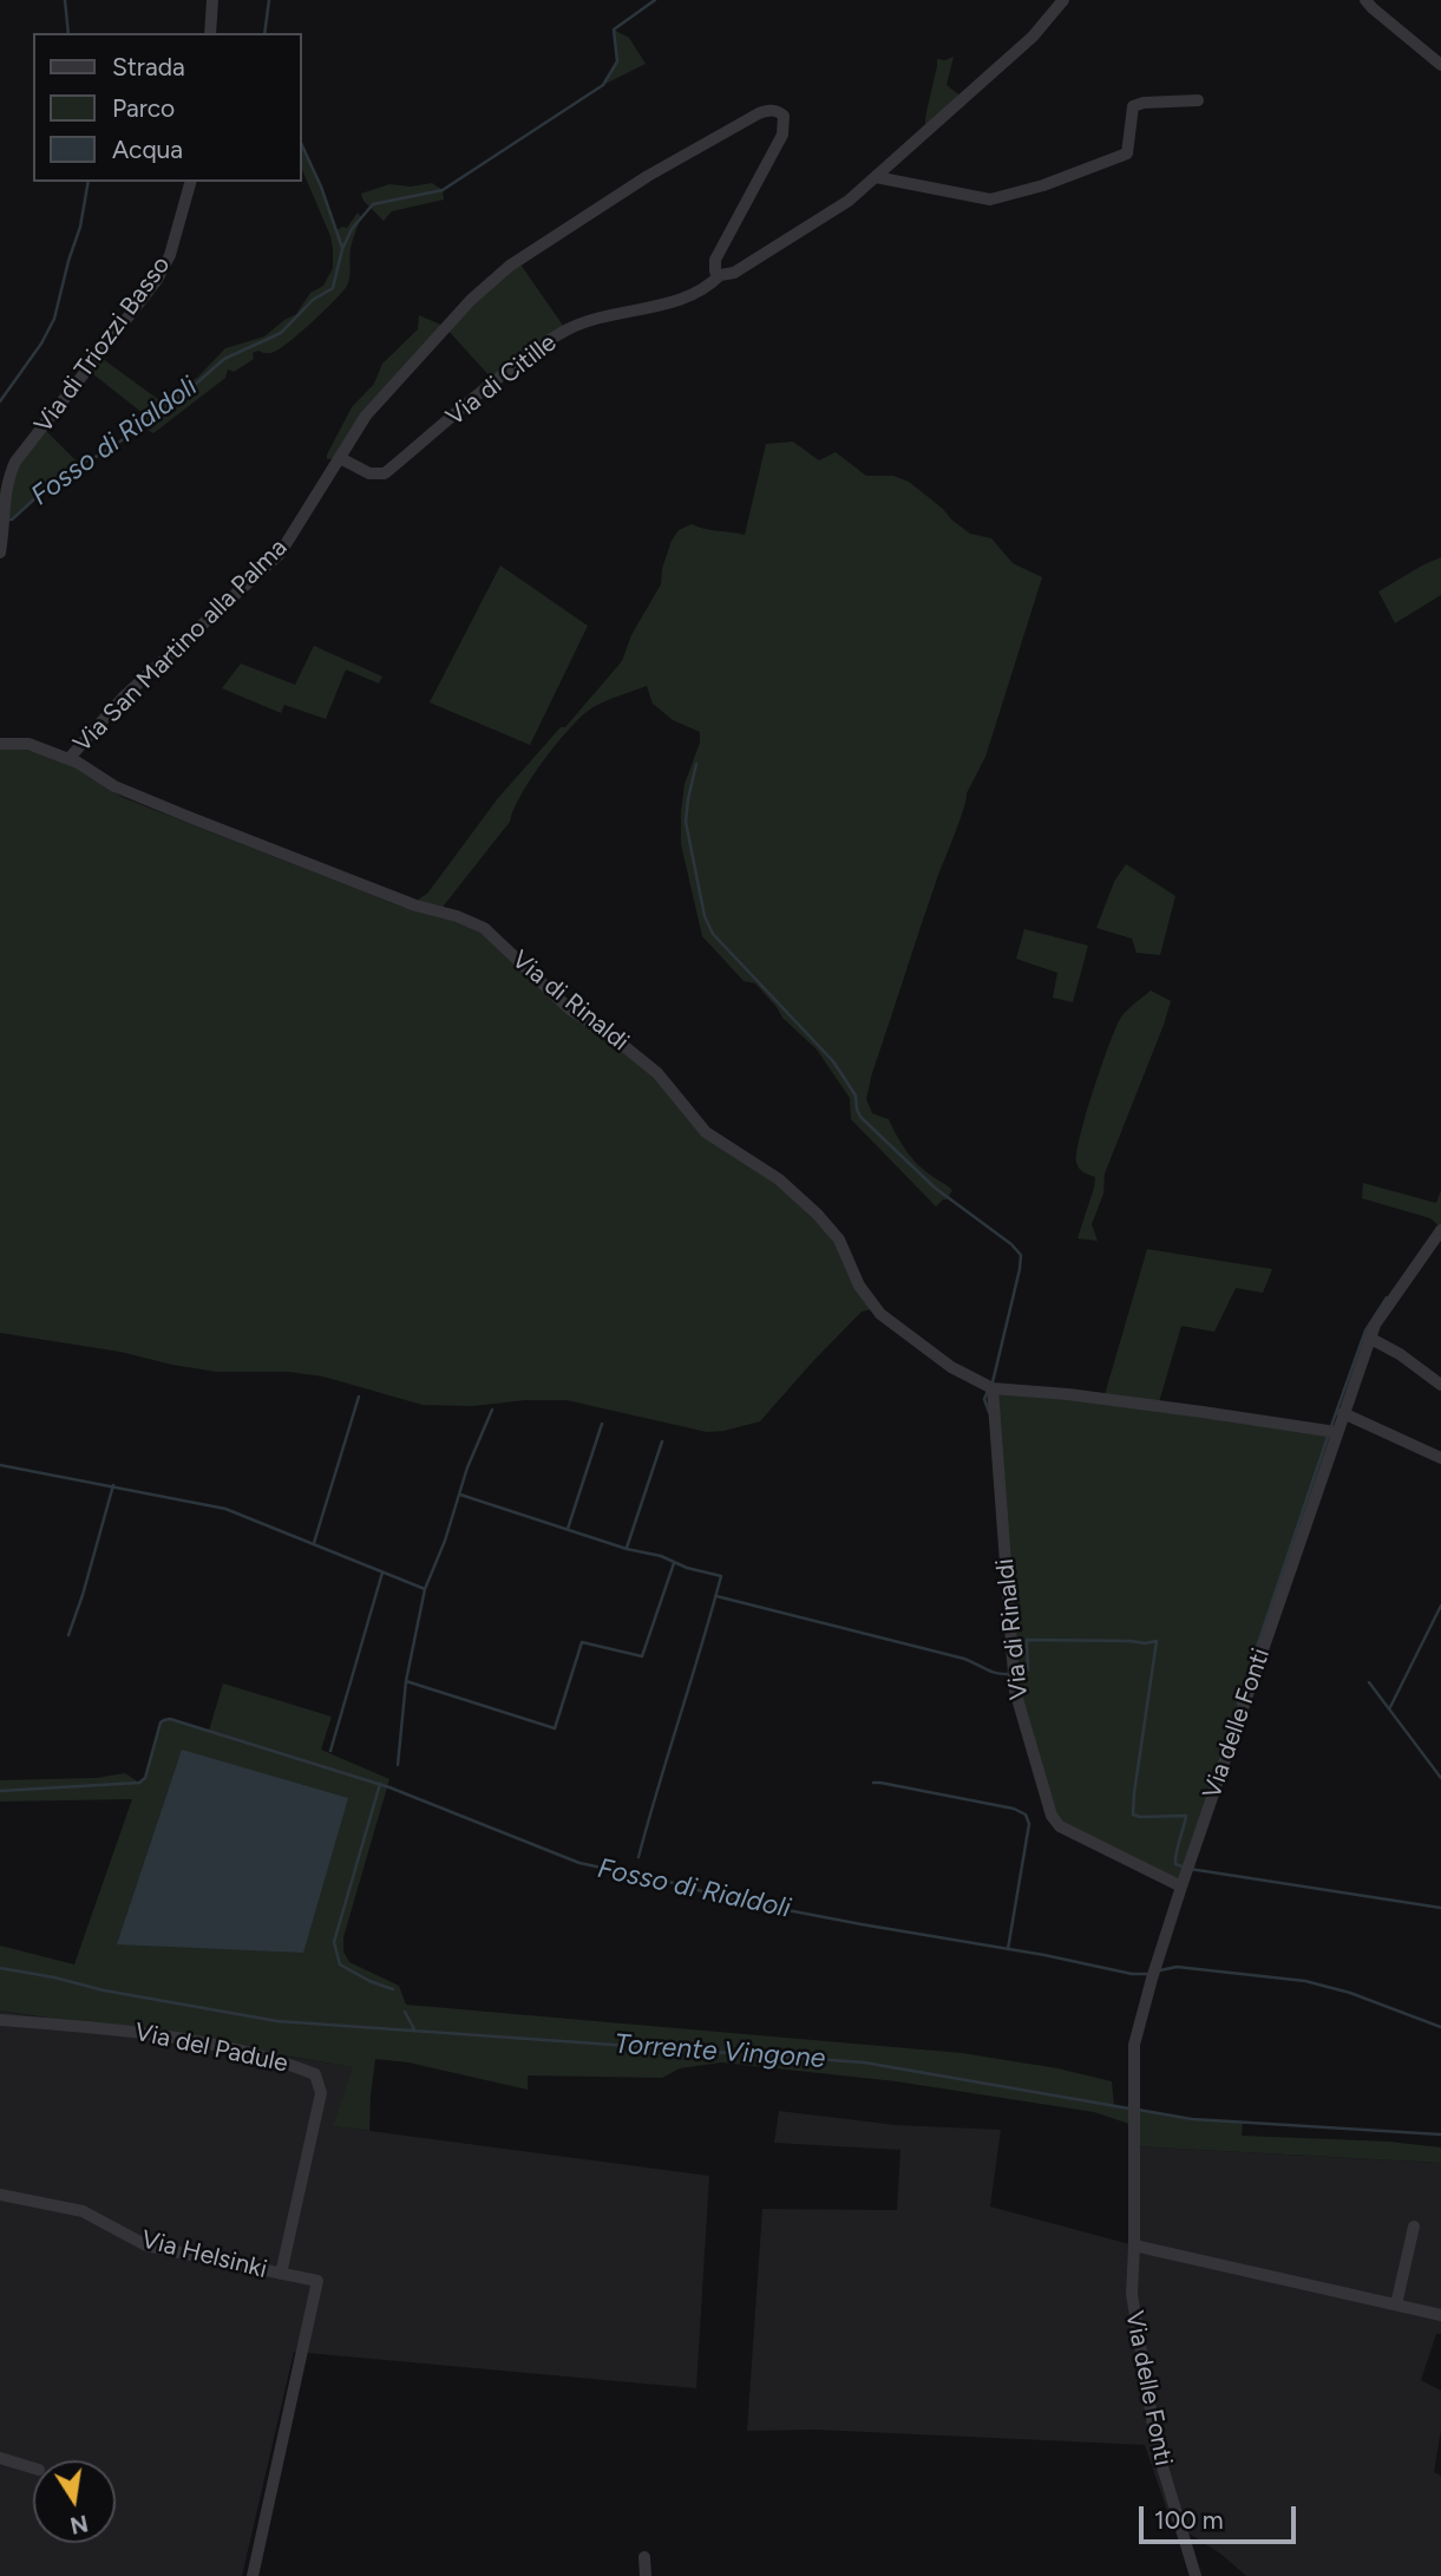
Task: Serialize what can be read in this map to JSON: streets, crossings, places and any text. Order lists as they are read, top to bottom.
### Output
{
  "streets": {
    "street": [
      "Via di Triozzi Basso",
      "Via di Citille",
      "Via San Martino alla Palma",
      "Via di Rinaldi",
      "Via delle Fonti",
      "Via del Padule",
      "Via Helsinki"
    ]
  },
  "crossings": [
    ["Via di Citille", "Via San Martino alla Palma"],
    ["Via San Martino alla Palma", "Via di Rinaldi"],
    ["Via di Rinaldi", "Via delle Fonti"],
    ["Via del Padule", "Via Helsinki"]
  ],
  "water": ["Fosso di Rialdoli", "Torrente Vingone"],
  "legend": ["Strada", "Parco", "Acqua"],
  "scale_bar": "100 m",
  "north": "bottom"
}
